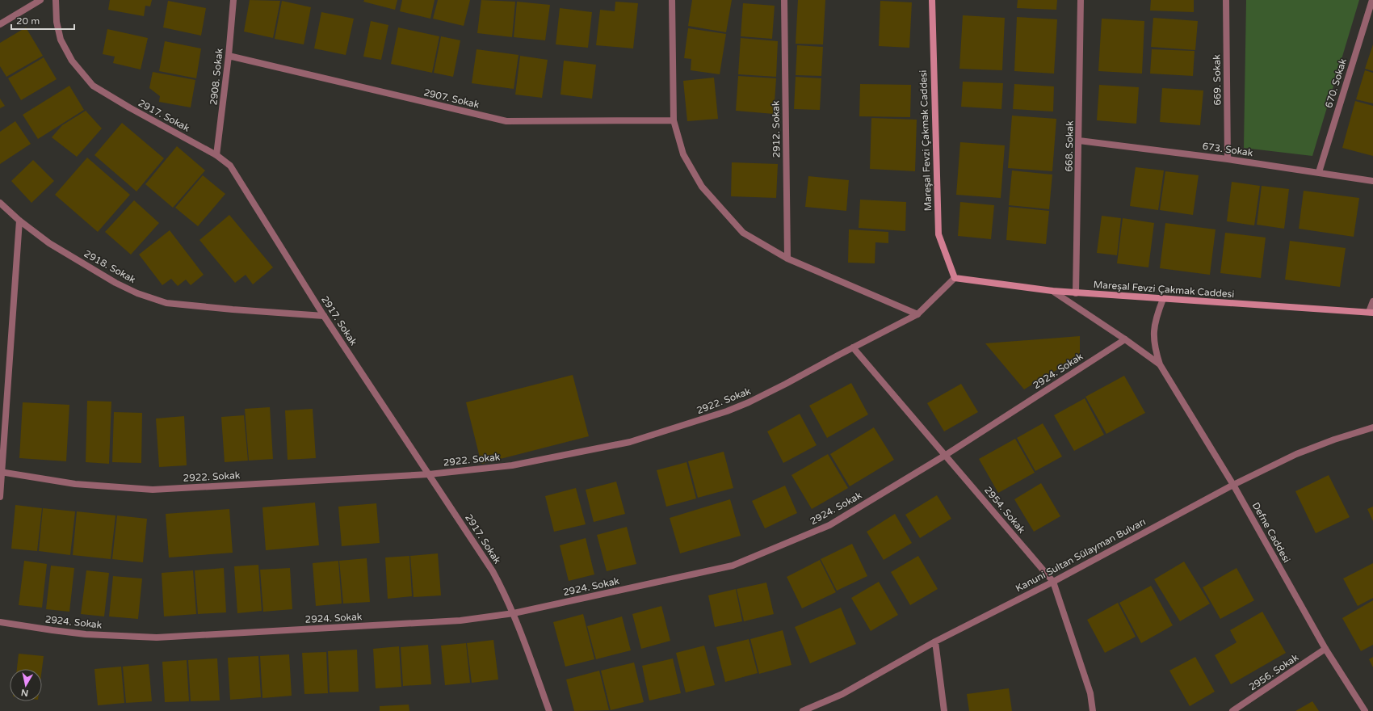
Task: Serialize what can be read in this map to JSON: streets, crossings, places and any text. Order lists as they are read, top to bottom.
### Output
{
  "streets": {
    "main road": ["Mareşal Fevzi Çakmak Caddesi"],
    "street": [
      "2908. Sokak",
      "669. Sokak",
      "670. Sokak",
      "2907. Sokak",
      "2917. Sokak",
      "2912. Sokak",
      "668. Sokak",
      "673. Sokak",
      "2918. Sokak",
      "2924. Sokak",
      "2922. Sokak",
      "2954. Sokak",
      "Defne Caddesi",
      "Kanuni Sultan Sülayman Bulvarı",
      "2956. Sokak"
    ]
  },
  "crossings": [
    ["2908. Sokak", "2907. Sokak"],
    ["2908. Sokak", "2917. Sokak"],
    ["669. Sokak", "673. Sokak"],
    ["670. Sokak", "673. Sokak"],
    ["2917. Sokak", "2918. Sokak"],
    ["2917. Sokak", "2924. Sokak"],
    ["2917. Sokak", "2922. Sokak"],
    ["Mareşal Fevzi Çakmak Caddesi", "668. Sokak"],
    ["668. Sokak", "673. Sokak"],
    ["2924. Sokak", "2954. Sokak"],
    ["2922. Sokak", "2954. Sokak"],
    ["2954. Sokak", "Kanuni Sultan Sülayman Bulvarı"],
    ["Defne Caddesi", "Kanuni Sultan Sülayman Bulvarı"],
    ["Defne Caddesi", "2956. Sokak"]
  ],
  "scale_bar": "20 m",
  "north": "bottom"
}
